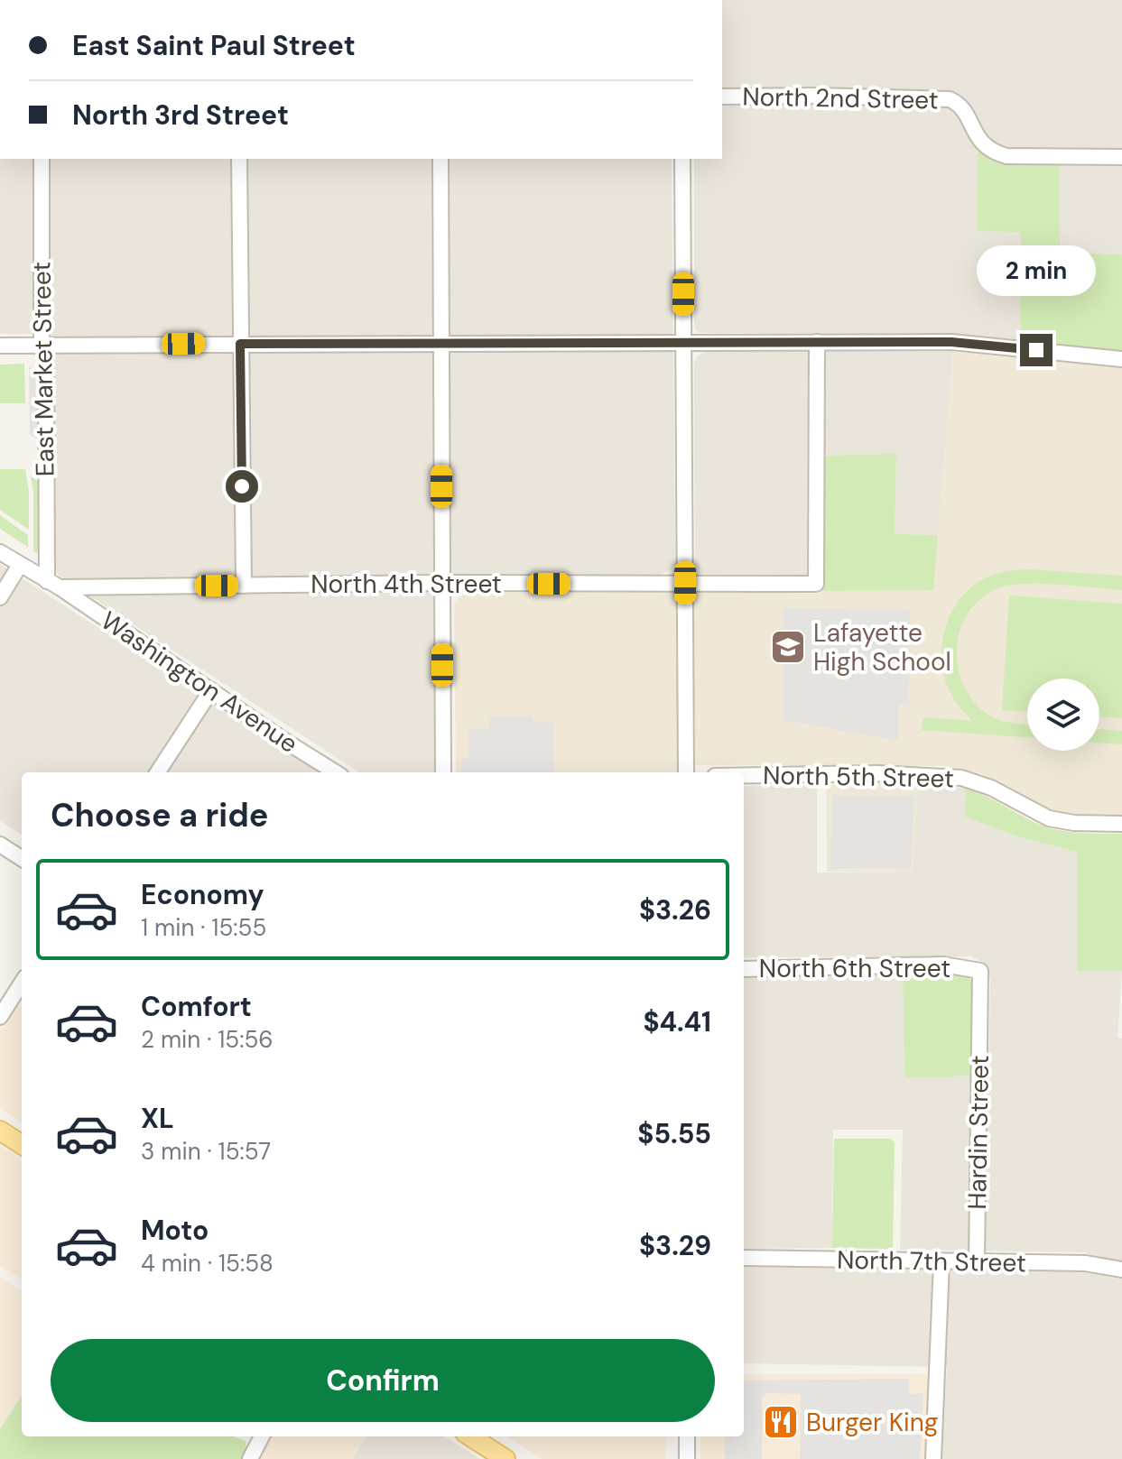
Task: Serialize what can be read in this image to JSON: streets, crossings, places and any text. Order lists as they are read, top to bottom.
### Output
{
  "streets": {
    "street": [
      "North 2nd Street",
      "East Market Street",
      "North 4th Street",
      "Washington Avenue",
      "North 5th Street",
      "North 6th Street",
      "Hardin Street",
      "North 7th Street"
    ]
  },
  "crossings": [
    ["East Market Street", "North 4th Street"],
    ["East Market Street", "Washington Avenue"],
    ["North 4th Street", "Washington Avenue"],
    ["North 6th Street", "Hardin Street"],
    ["Hardin Street", "North 7th Street"]
  ],
  "places": {
    "school or university": ["Lafayette High School"],
    "restaurant": ["Burger King"]
  },
  "page": {
    "banner": ["East Saint Paul Street", "North 3rd Street"],
    "bubble": "2 min",
    "heading": "Choose a ride",
    "list": [
      {
        "name": "Economy",
        "note": "1 min · 15:55",
        "value": "$3.26"
      },
      {
        "name": "Comfort",
        "note": "2 min · 15:56",
        "value": "$4.41"
      },
      {
        "name": "XL",
        "note": "3 min · 15:57",
        "value": "$5.55"
      },
      {
        "name": "Moto",
        "note": "4 min · 15:58",
        "value": "$3.29"
      }
    ],
    "buttons": "Confirm"
  }
}
